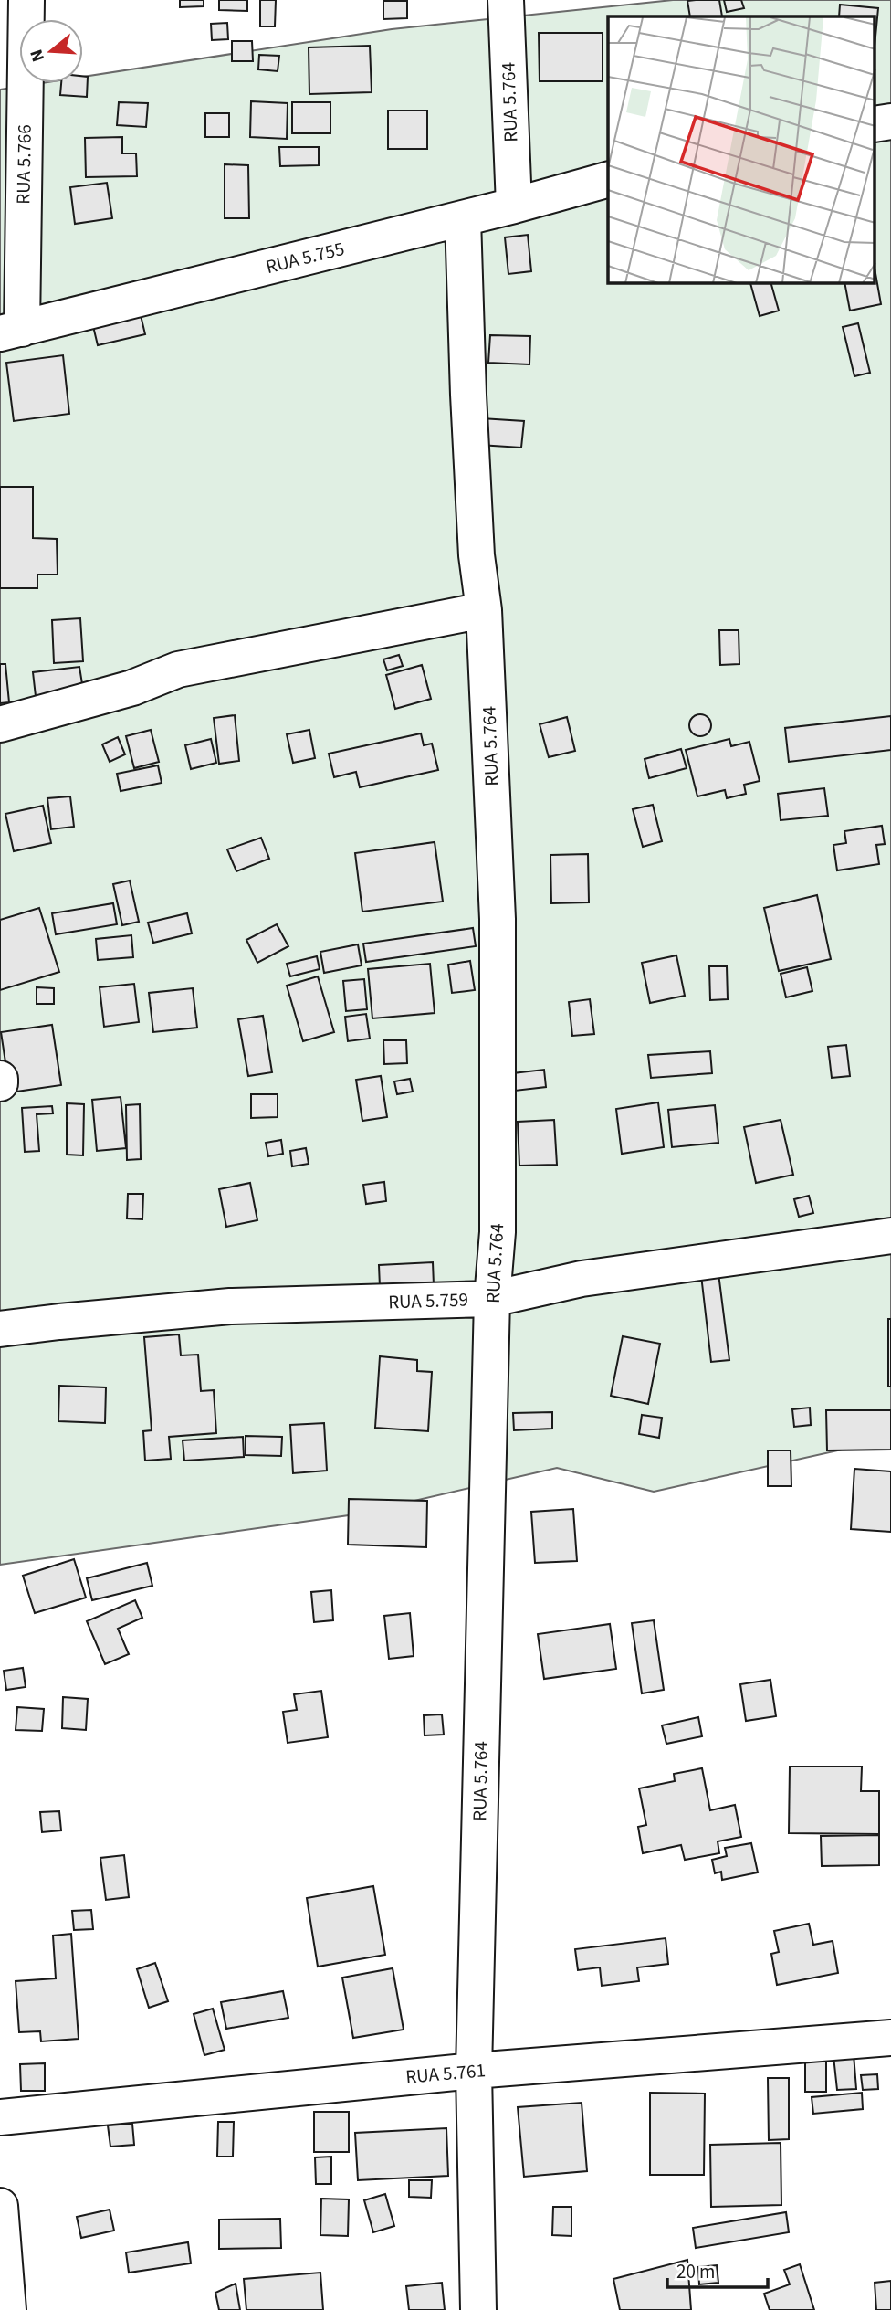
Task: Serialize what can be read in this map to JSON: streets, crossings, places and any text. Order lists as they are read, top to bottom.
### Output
{
  "streets": {
    "street": [
      "RUA 5.764",
      "RUA 5.766",
      "RUA 5.755",
      "RUA 5.759",
      "RUA 5.761"
    ]
  },
  "crossings": [
    ["RUA 5.764", "RUA 5.755"],
    ["RUA 5.764", "RUA 5.759"],
    ["RUA 5.764", "RUA 5.761"],
    ["RUA 5.766", "RUA 5.755"]
  ],
  "scale_bar": "20 m",
  "north": "left"
}
